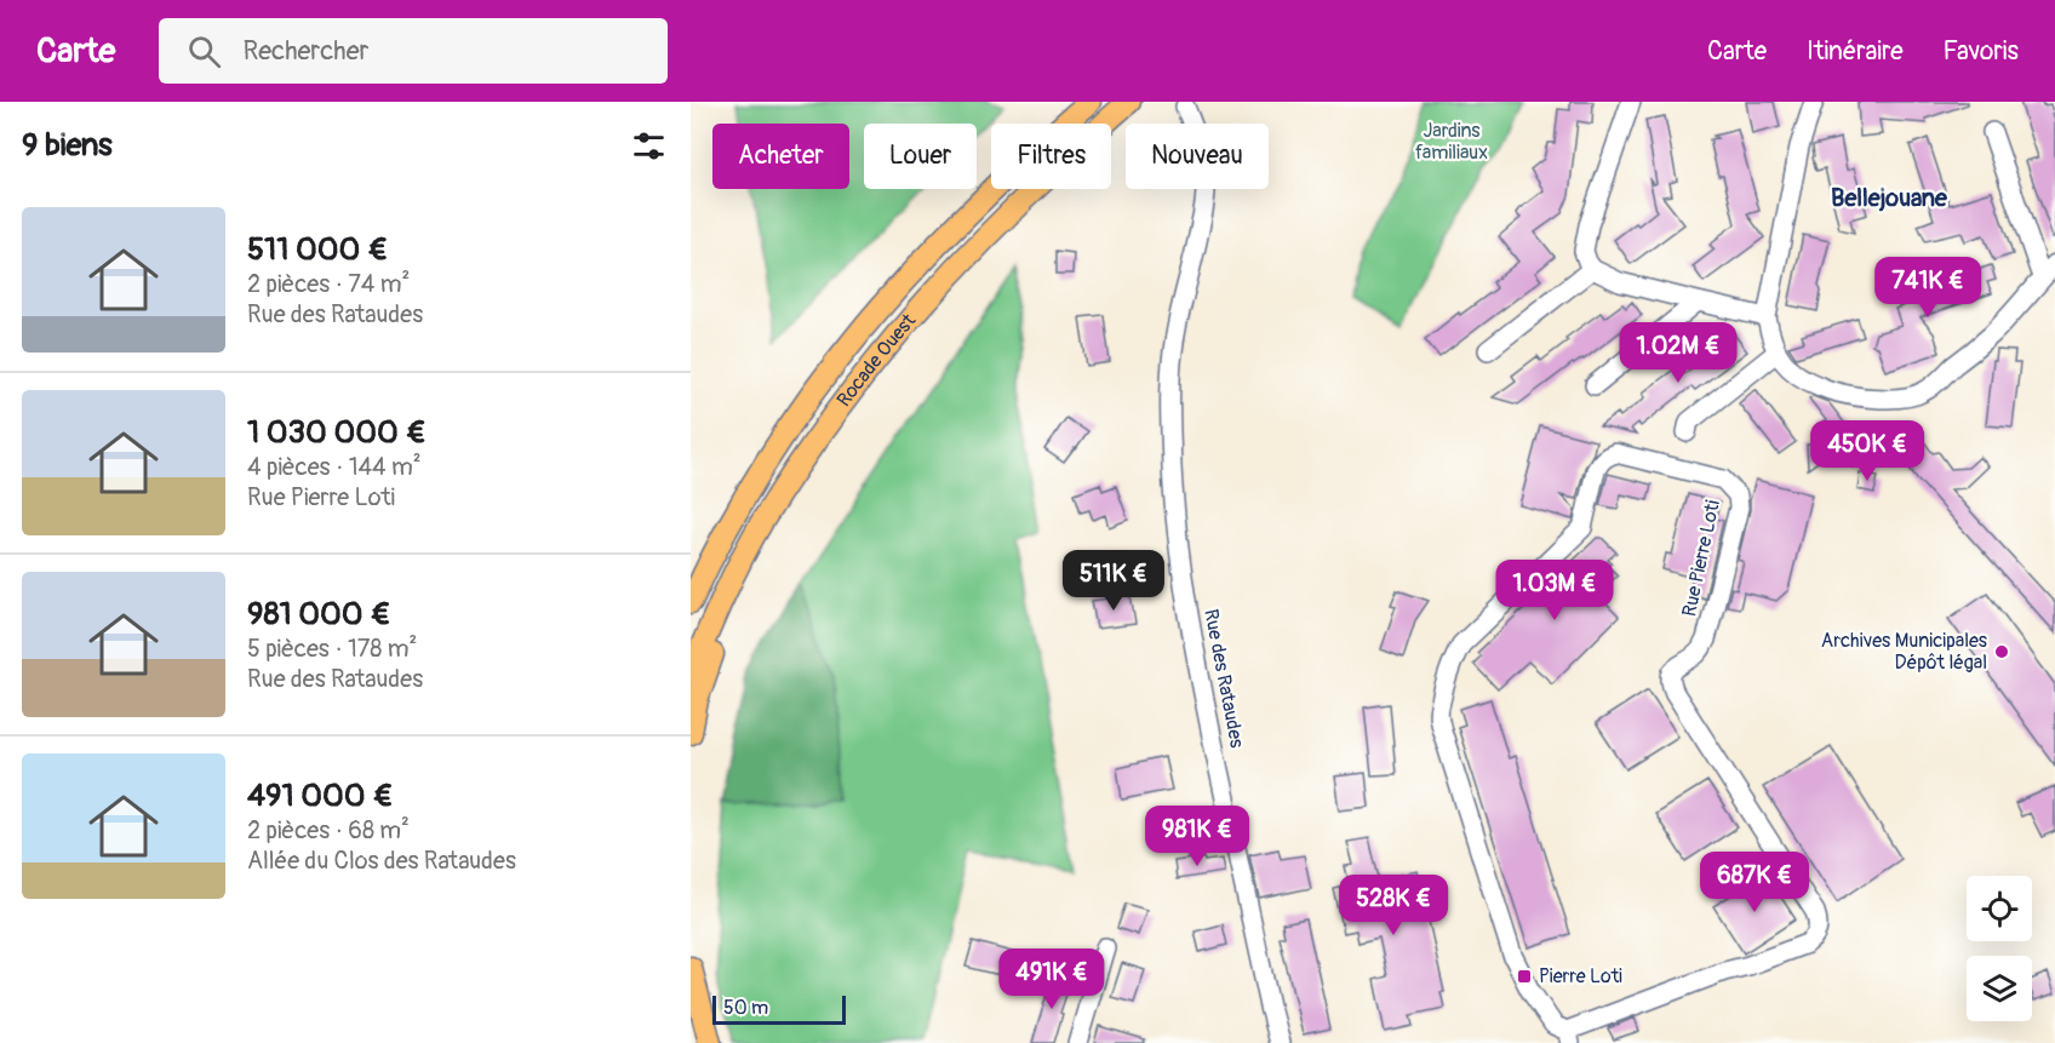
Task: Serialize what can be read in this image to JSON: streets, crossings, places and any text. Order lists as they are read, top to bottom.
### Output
{
  "streets": {
    "main road": ["Rocade Ouest"],
    "street": ["Rue Pierre Loti", "Rue des Rataudes"]
  },
  "districts": ["Bellejouane"],
  "parks": ["Jardins familiaux"],
  "places": {
    "other": ["Archives Municipales Dépôt légal"],
    "transit": ["Pierre Loti"]
  },
  "scale_bar": "50 m",
  "page": {
    "header": "Carte",
    "search": "Rechercher",
    "nav": ["Carte", "Itinéraire", "Favoris"],
    "heading": "9 biens",
    "chip": [
      "Acheter",
      "Louer",
      "Filtres",
      "Nouveau"
    ],
    "list": [
      {
        "name": "511 000 €",
        "note": "2 pièces · 74 m² · Rue des Rataudes"
      },
      {
        "name": "1 030 000 €",
        "note": "4 pièces · 144 m² · Rue Pierre Loti"
      },
      {
        "name": "981 000 €",
        "note": "5 pièces · 178 m² · Rue des Rataudes"
      },
      {
        "name": "491 000 €",
        "note": "2 pièces · 68 m² · Allée du Clos des Rataudes"
      }
    ],
    "price": [
      "741K €",
      "1.02M €",
      "450K €",
      "511K €",
      "1.03M €",
      "981K €",
      "687K €",
      "528K €",
      "491K €"
    ],
    "scale": "50 m"
  }
}
